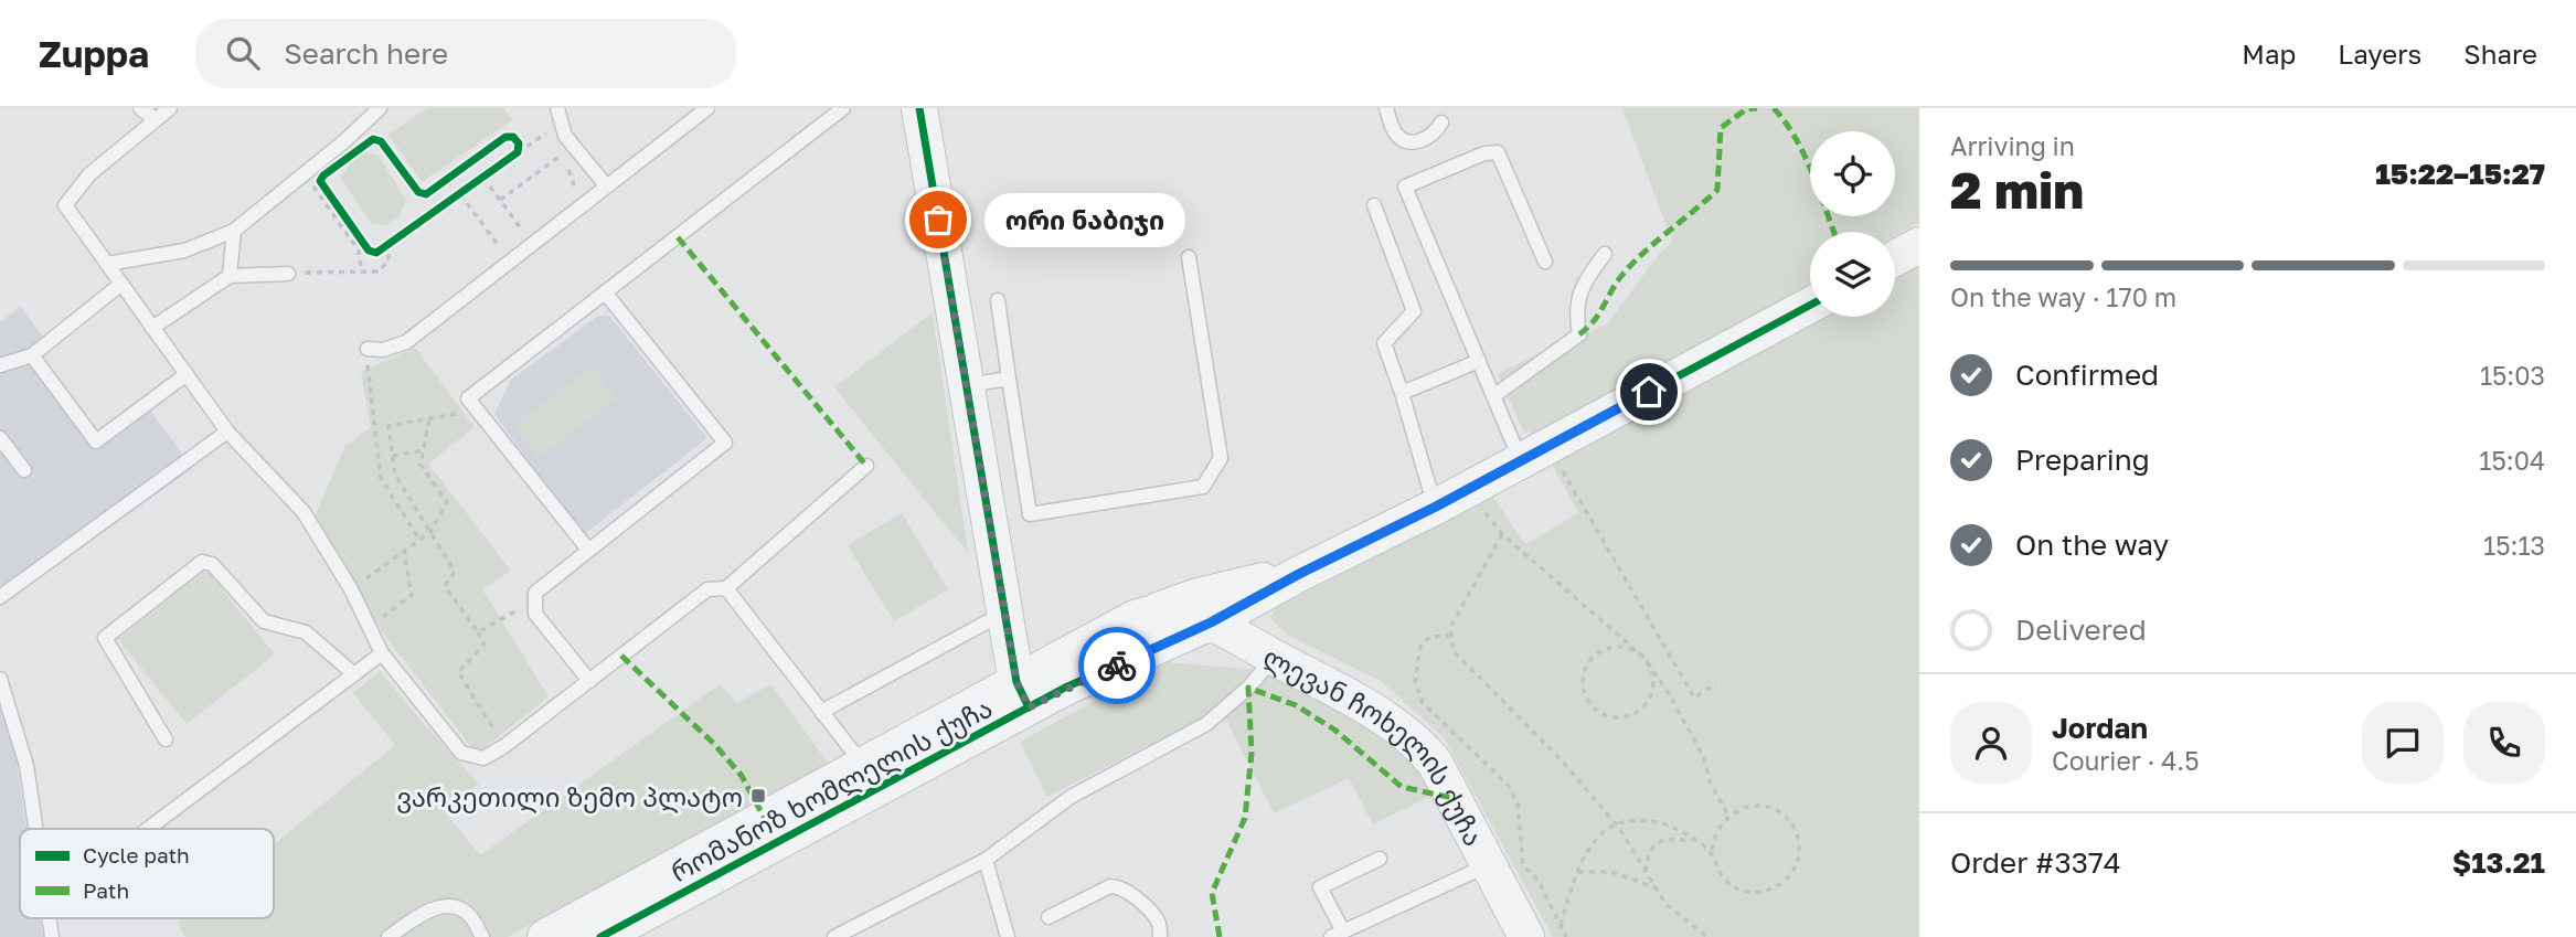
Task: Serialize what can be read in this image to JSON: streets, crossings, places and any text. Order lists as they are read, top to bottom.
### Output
{
  "streets": {
    "street": ["ლევან ჩოხელის ქუჩა", "რომანოზ ხომლელის ქუჩა"]
  },
  "crossings": [
    ["ლევან ჩოხელის ქუჩა", "რომანოზ ხომლელის ქუჩა"]
  ],
  "places": {
    "other": ["ორი ნაბიჯი"],
    "transit": ["ვარკეთილი ზემო პლატო"]
  },
  "legend": ["Cycle path", "Path"],
  "page": {
    "header": "Zuppa",
    "search": "Search here",
    "nav": ["Map", "Layers", "Share"],
    "heading": ["2 min", "Arriving in", "15:22–15:27"],
    "panel": [
      "Jordan",
      "Courier · 4.5",
      "Order #3374",
      "$13.21"
    ],
    "bubble": "ორი ნაბიჯი",
    "bar": "On the way · 170 m",
    "list": [
      ["Confirmed", "15:03"],
      ["Preparing", "15:04"],
      ["On the way", "15:13"],
      "Delivered"
    ]
  }
}
